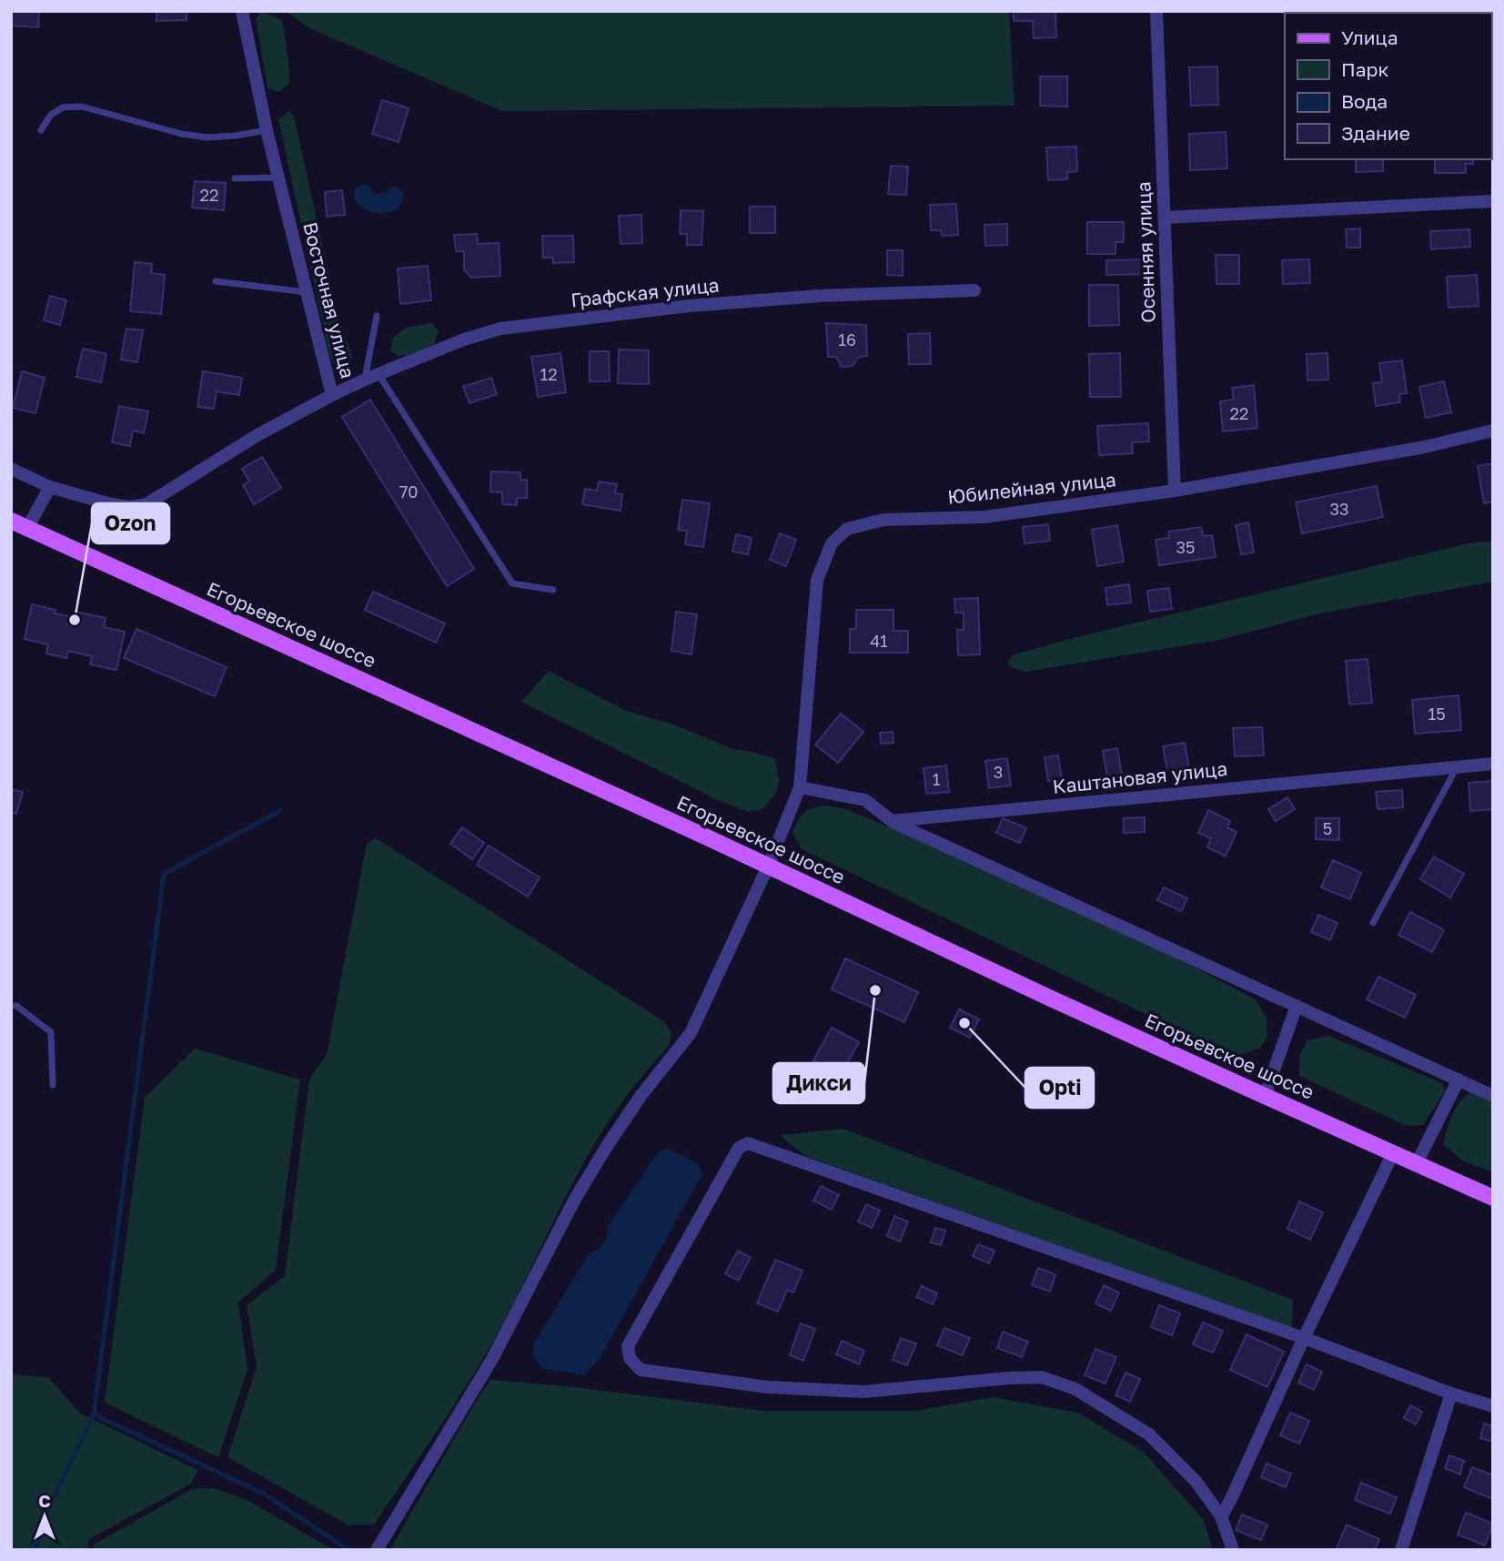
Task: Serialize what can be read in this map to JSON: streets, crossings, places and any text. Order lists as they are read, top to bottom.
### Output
{
  "streets": {
    "main road": ["Егорьевское шоссе"],
    "street": [
      "Осенняя улица",
      "Графская улица",
      "Восточная улица",
      "Юбилейная улица",
      "Каштановая улица"
    ]
  },
  "crossings": [
    ["Осенняя улица", "Юбилейная улица"],
    ["Графская улица", "Восточная улица"],
    ["Юбилейная улица", "Егорьевское шоссе"]
  ],
  "places": ["Ozon", "Дикси", "Opti"],
  "house_numbers": [
    "22",
    "16",
    "12",
    "22",
    "70",
    "33",
    "35",
    "41",
    "15",
    "3",
    "1",
    "5"
  ],
  "legend": [
    "Улица",
    "Парк",
    "Вода",
    "Здание"
  ],
  "north": "top"
}
